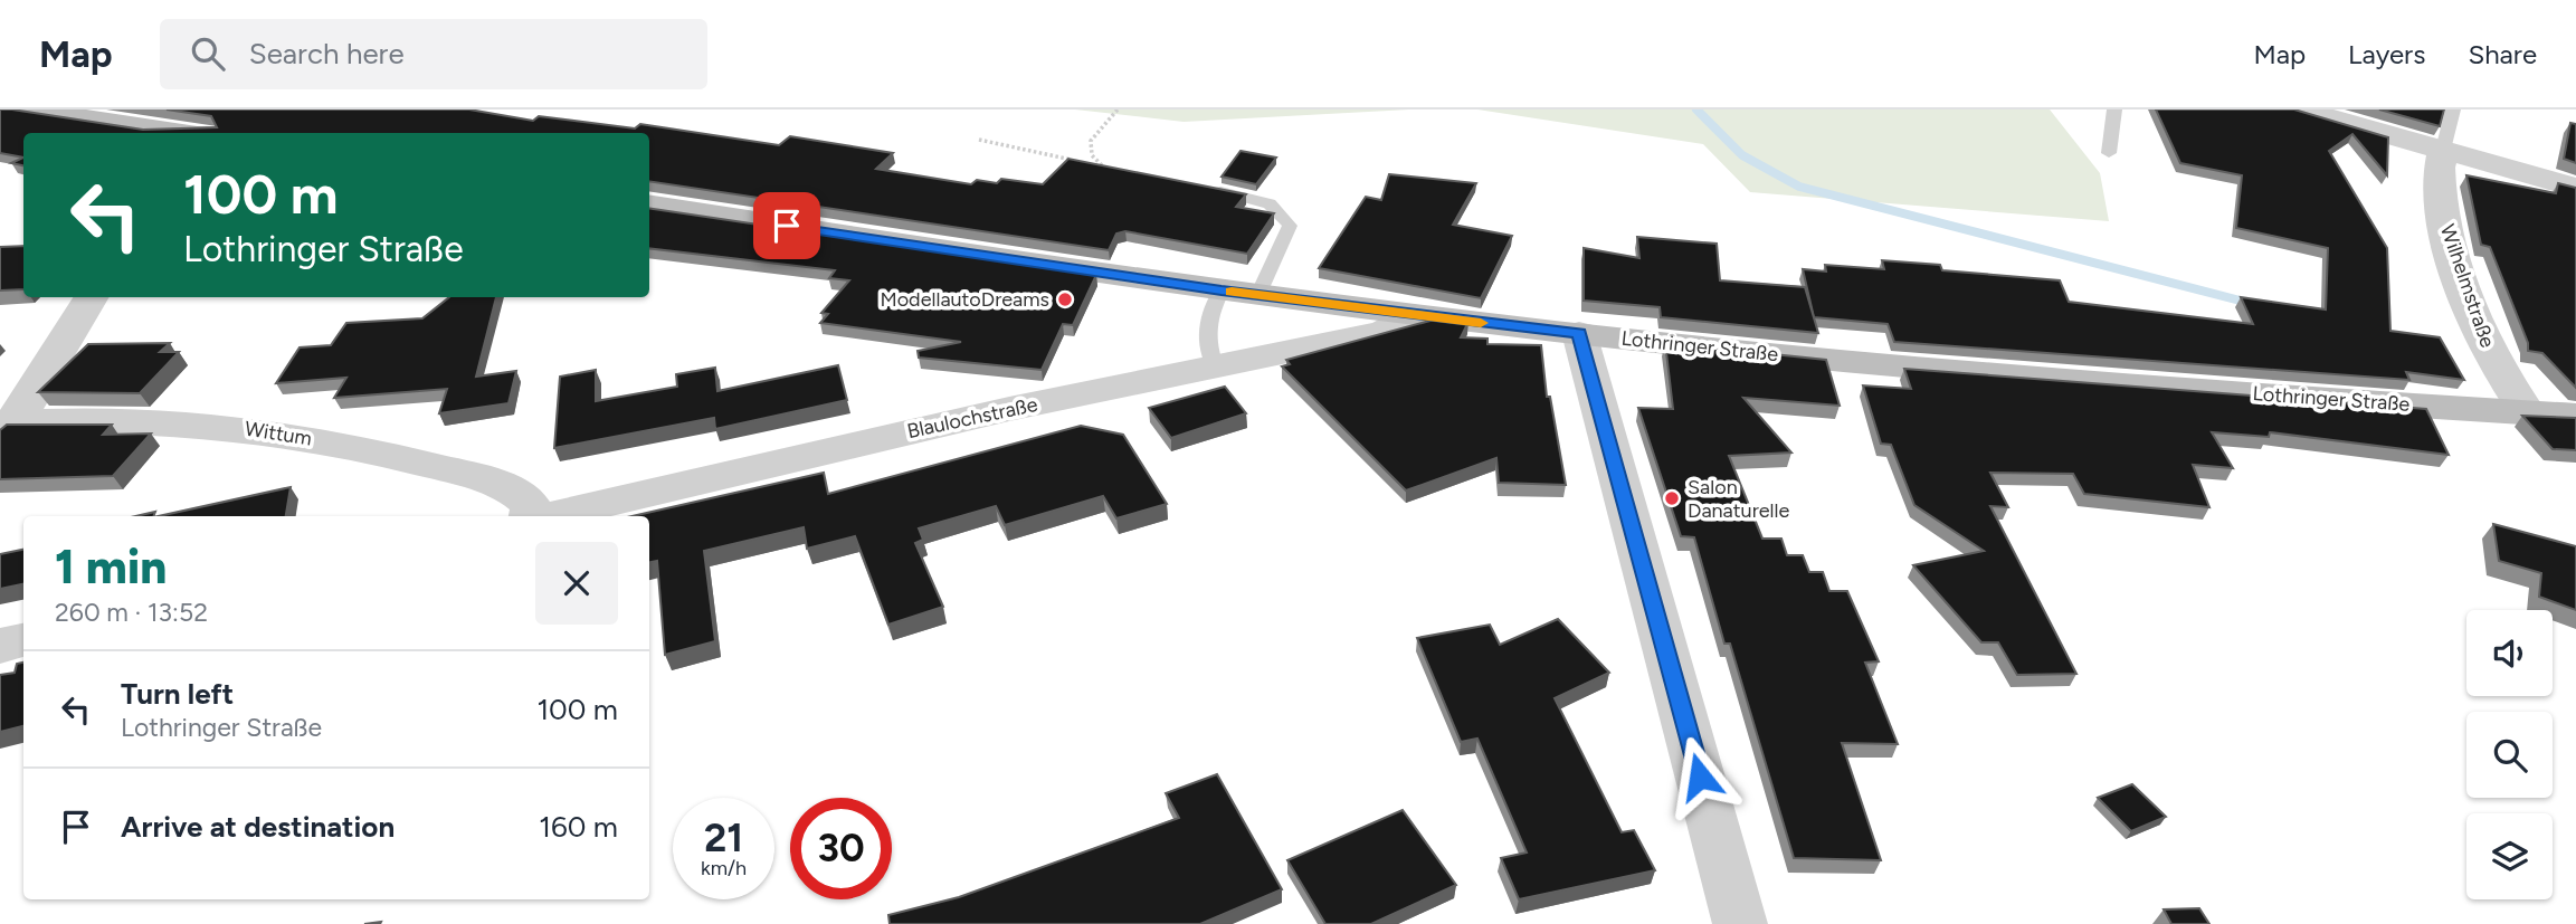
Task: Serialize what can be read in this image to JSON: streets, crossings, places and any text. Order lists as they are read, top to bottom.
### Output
{
  "streets": {
    "street": [
      "Wilhelmstraße",
      "Lothringer Straße",
      "Blaulochstraße",
      "Wittum"
    ]
  },
  "crossings": [
    ["Wilhelmstraße", "Lothringer Straße"],
    ["Lothringer Straße", "Blaulochstraße"]
  ],
  "places": ["ModellautoDreams", "Salon Danaturelle"],
  "page": {
    "header": "Map",
    "search": "Search here",
    "nav": ["Map", "Layers", "Share"],
    "turn": ["100 m", "Lothringer Straße"],
    "heading": ["1 min", "260 m · 13:52"],
    "list": [
      {
        "name": "Turn left",
        "note": "Lothringer Straße",
        "value": "100 m"
      },
      {
        "name": "Arrive at destination",
        "value": "160 m"
      }
    ],
    "speed": "21 km/h",
    "limit": "30"
  }
}
